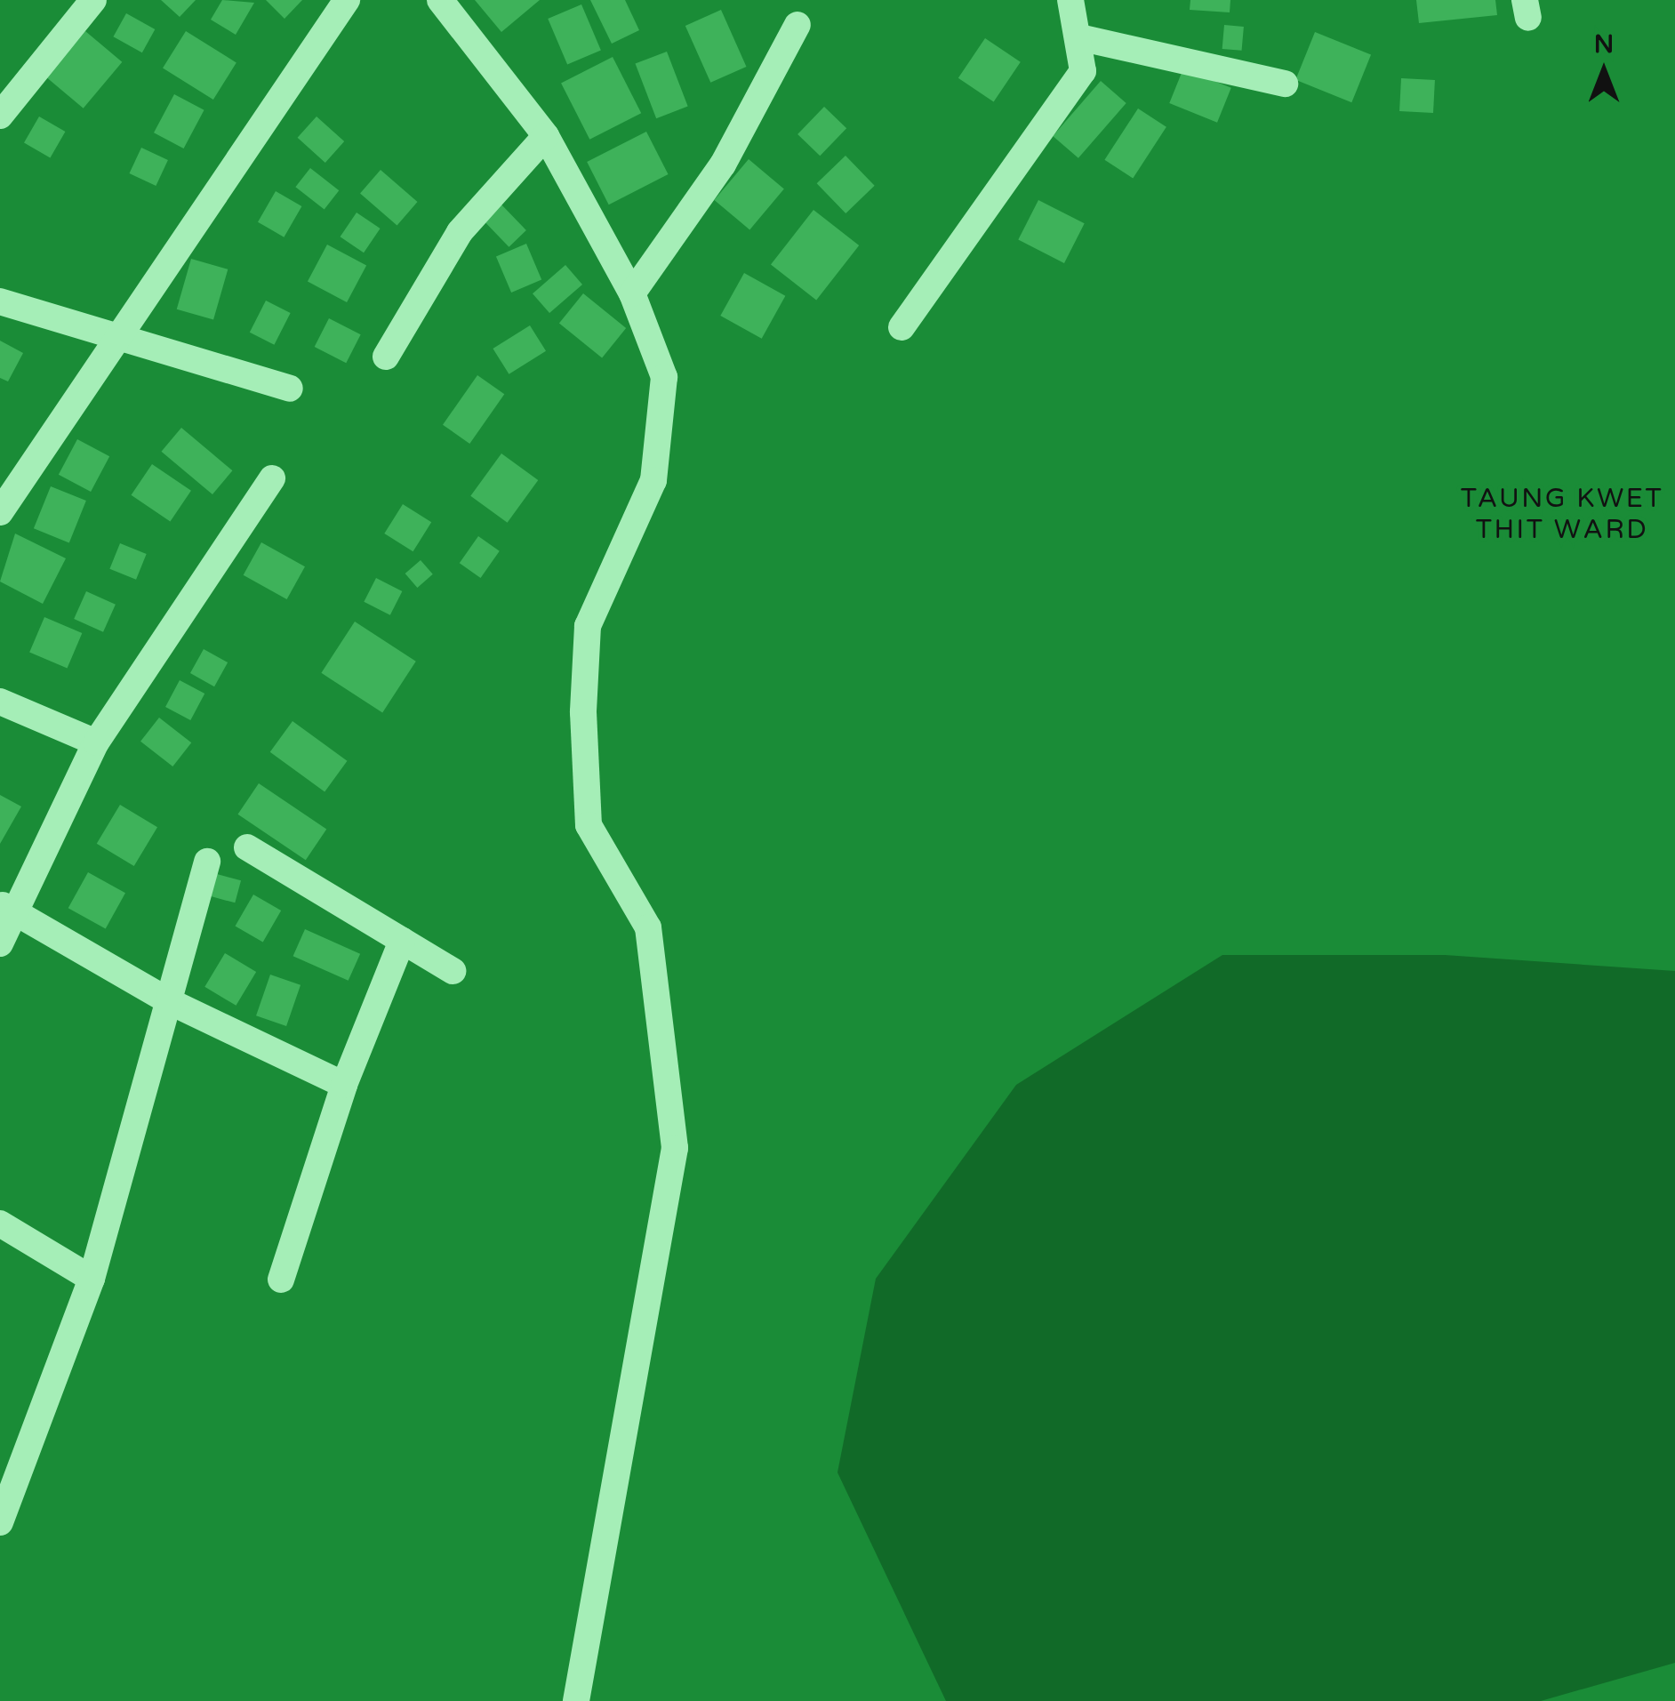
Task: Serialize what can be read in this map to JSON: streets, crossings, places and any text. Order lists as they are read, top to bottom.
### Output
{
  "districts": ["TAUNG KWET THIT WARD"],
  "north": "top"
}
